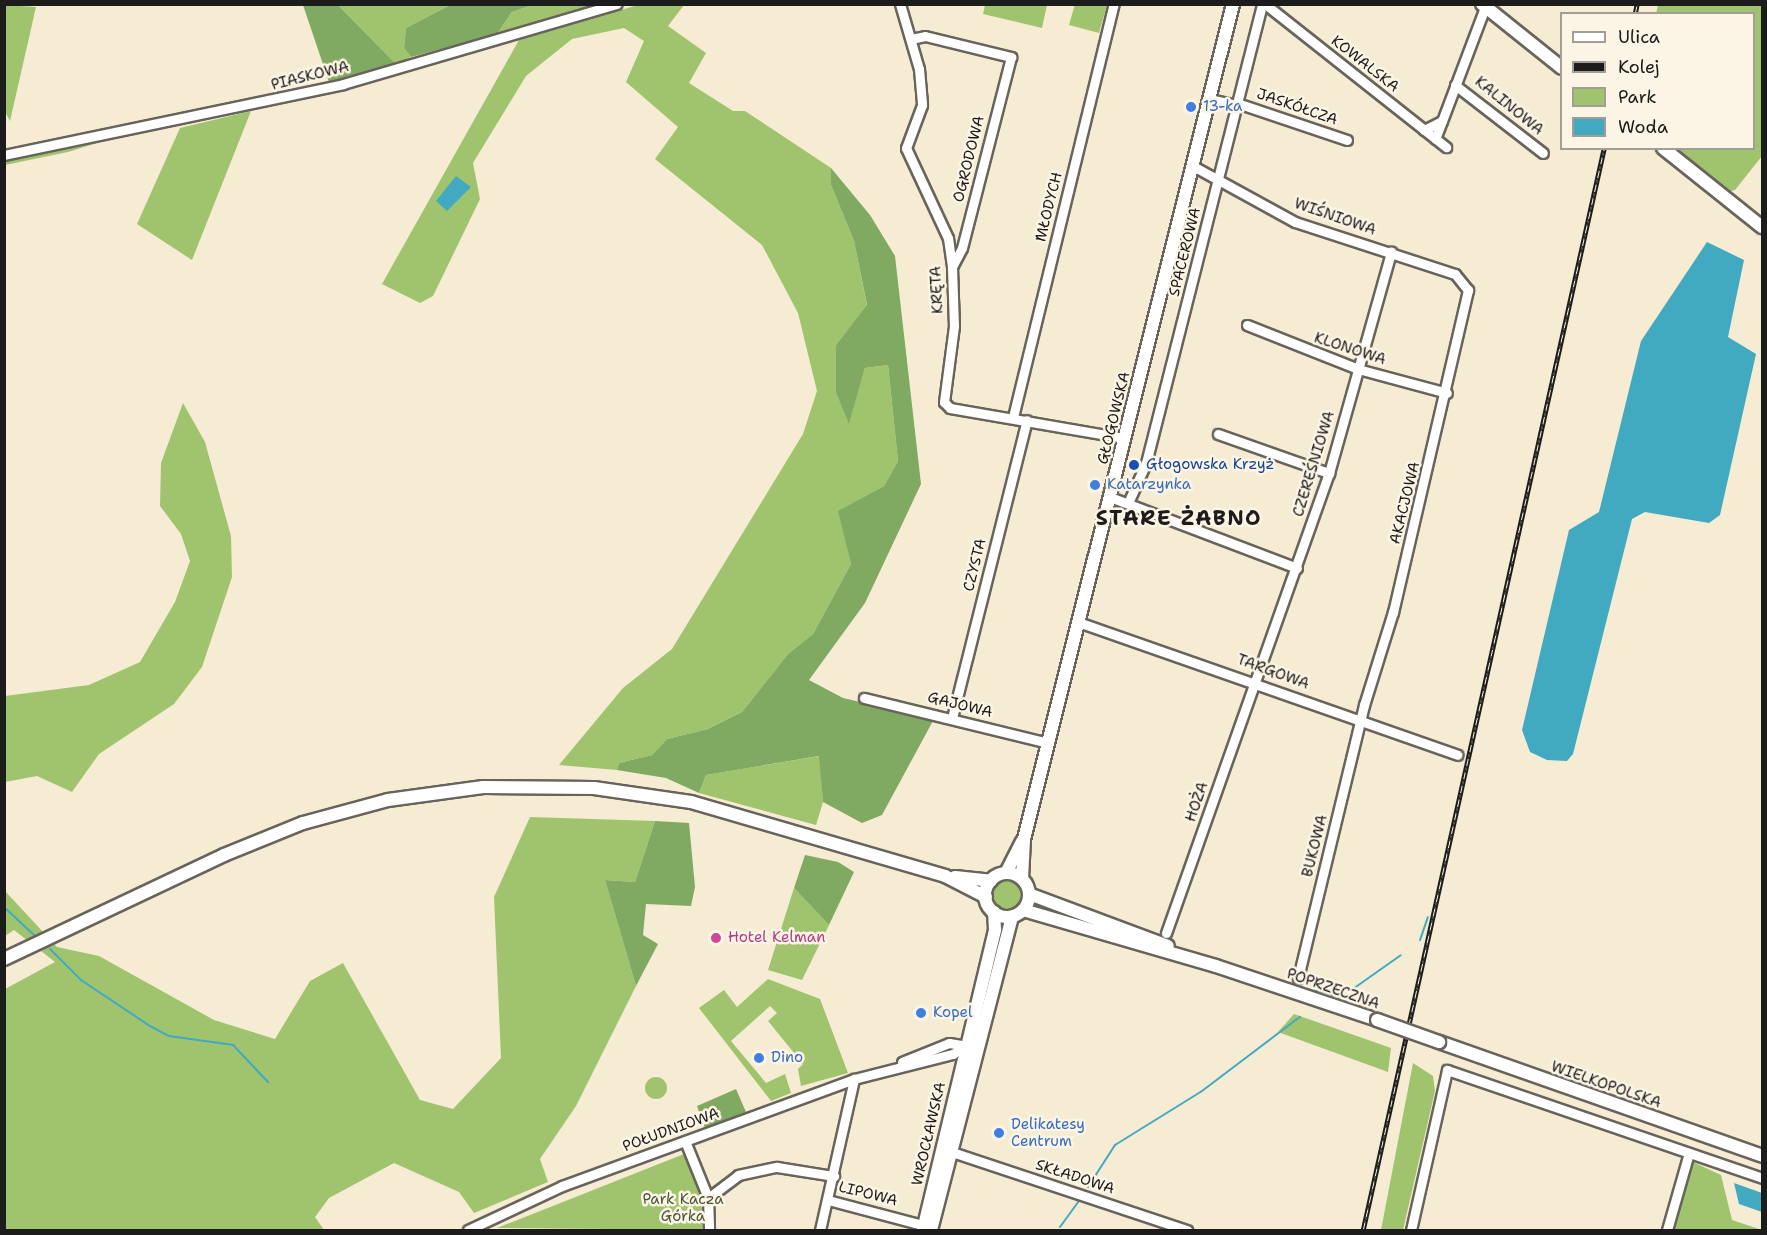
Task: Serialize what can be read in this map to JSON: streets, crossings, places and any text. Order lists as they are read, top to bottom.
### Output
{
  "streets": {
    "main road": [
      "GŁOGOWSKA",
      "POPRZECZNA",
      "WIELKOPOLSKA",
      "WROCŁAWSKA"
    ],
    "street": [
      "KOWALSKA",
      "PIASKOWA",
      "KALINOWA",
      "JASKÓŁCZA",
      "OGRODOWA",
      "MŁODYCH",
      "WIŚNIOWA",
      "SPACEROWA",
      "KRĘTA",
      "KLONOWA",
      "CZEREŚNIOWA",
      "AKACJOWA",
      "CZYSTA",
      "TARGOWA",
      "GAJOWA",
      "HOŻA",
      "BUKOWA",
      "POŁUDNIOWA",
      "SKŁADOWA",
      "LIPOWA"
    ]
  },
  "crossings": [
    ["KOWALSKA", "SPACEROWA"],
    ["JASKÓŁCZA", "SPACEROWA"],
    ["JASKÓŁCZA", "GŁOGOWSKA"],
    ["OGRODOWA", "KRĘTA"],
    ["MŁODYCH", "KRĘTA"],
    ["WIŚNIOWA", "SPACEROWA"],
    ["WIŚNIOWA", "GŁOGOWSKA"],
    ["WIŚNIOWA", "CZEREŚNIOWA"],
    ["WIŚNIOWA", "AKACJOWA"],
    ["KRĘTA", "GŁOGOWSKA"],
    ["KRĘTA", "CZYSTA"],
    ["KLONOWA", "CZEREŚNIOWA"],
    ["KLONOWA", "AKACJOWA"],
    ["GŁOGOWSKA", "TARGOWA"],
    ["GŁOGOWSKA", "GAJOWA"],
    ["GŁOGOWSKA", "POPRZECZNA"],
    ["CZEREŚNIOWA", "TARGOWA"],
    ["CZEREŚNIOWA", "HOŻA"],
    ["AKACJOWA", "TARGOWA"],
    ["AKACJOWA", "BUKOWA"],
    ["CZYSTA", "GAJOWA"],
    ["TARGOWA", "HOŻA"],
    ["TARGOWA", "BUKOWA"],
    ["POPRZECZNA", "WIELKOPOLSKA"],
    ["POŁUDNIOWA", "WROCŁAWSKA"],
    ["POŁUDNIOWA", "LIPOWA"],
    ["WROCŁAWSKA", "SKŁADOWA"],
    ["WROCŁAWSKA", "LIPOWA"]
  ],
  "districts": ["STARE ŻABNO"],
  "parks": ["Park Kacza Górka"],
  "places": [
    "13-ka",
    "Głogowska Krzyż",
    "Katarzynka",
    "Hotel Kelman",
    "Kopel",
    "Dino",
    "Delikatesy Centrum"
  ],
  "legend": [
    "Ulica",
    "Kolej",
    "Park",
    "Woda"
  ]
}
